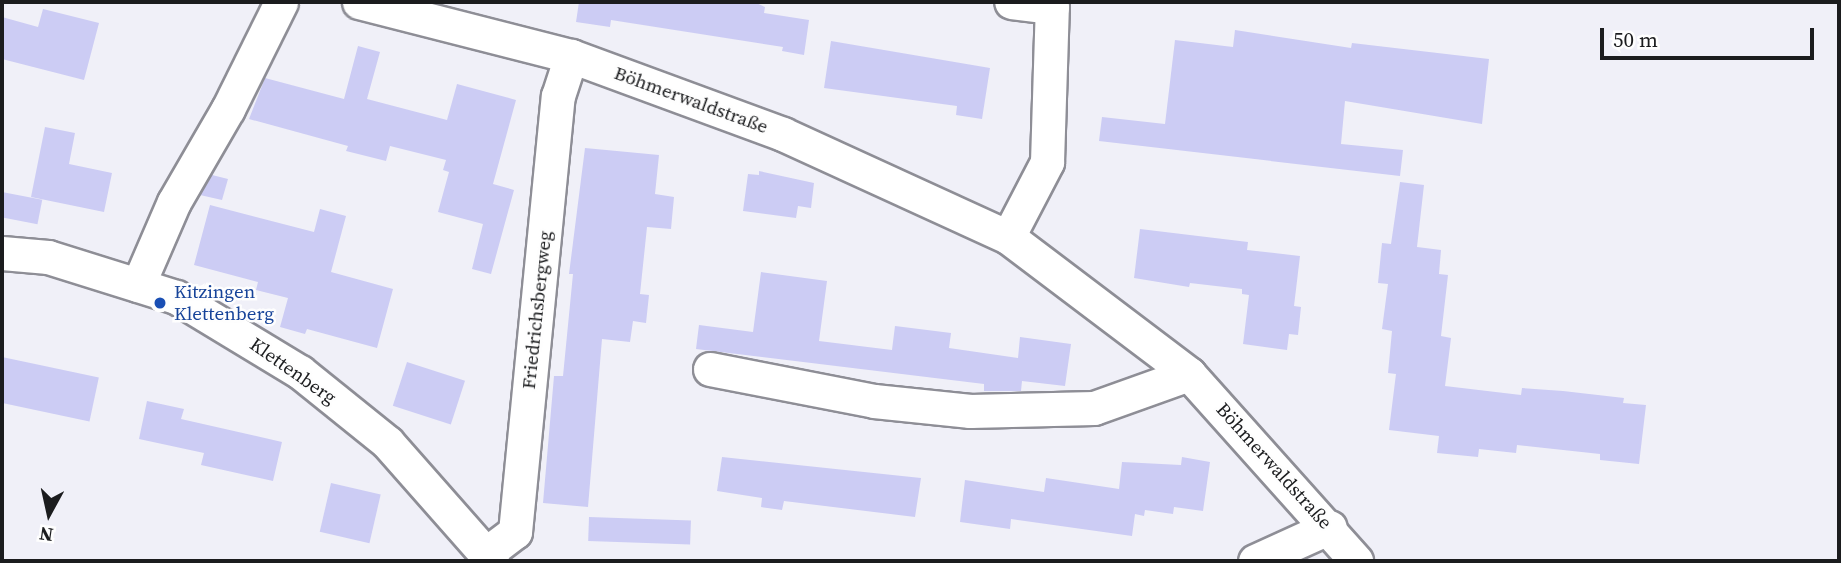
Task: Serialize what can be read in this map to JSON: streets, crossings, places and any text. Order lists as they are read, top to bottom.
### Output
{
  "streets": {
    "street": ["Böhmerwaldstraße", "Friedrichsbergweg", "Klettenberg"]
  },
  "crossings": [
    ["Böhmerwaldstraße", "Friedrichsbergweg"],
    ["Friedrichsbergweg", "Klettenberg"]
  ],
  "places": ["Kitzingen Klettenberg"],
  "scale_bar": "50 m",
  "north": "bottom"
}
